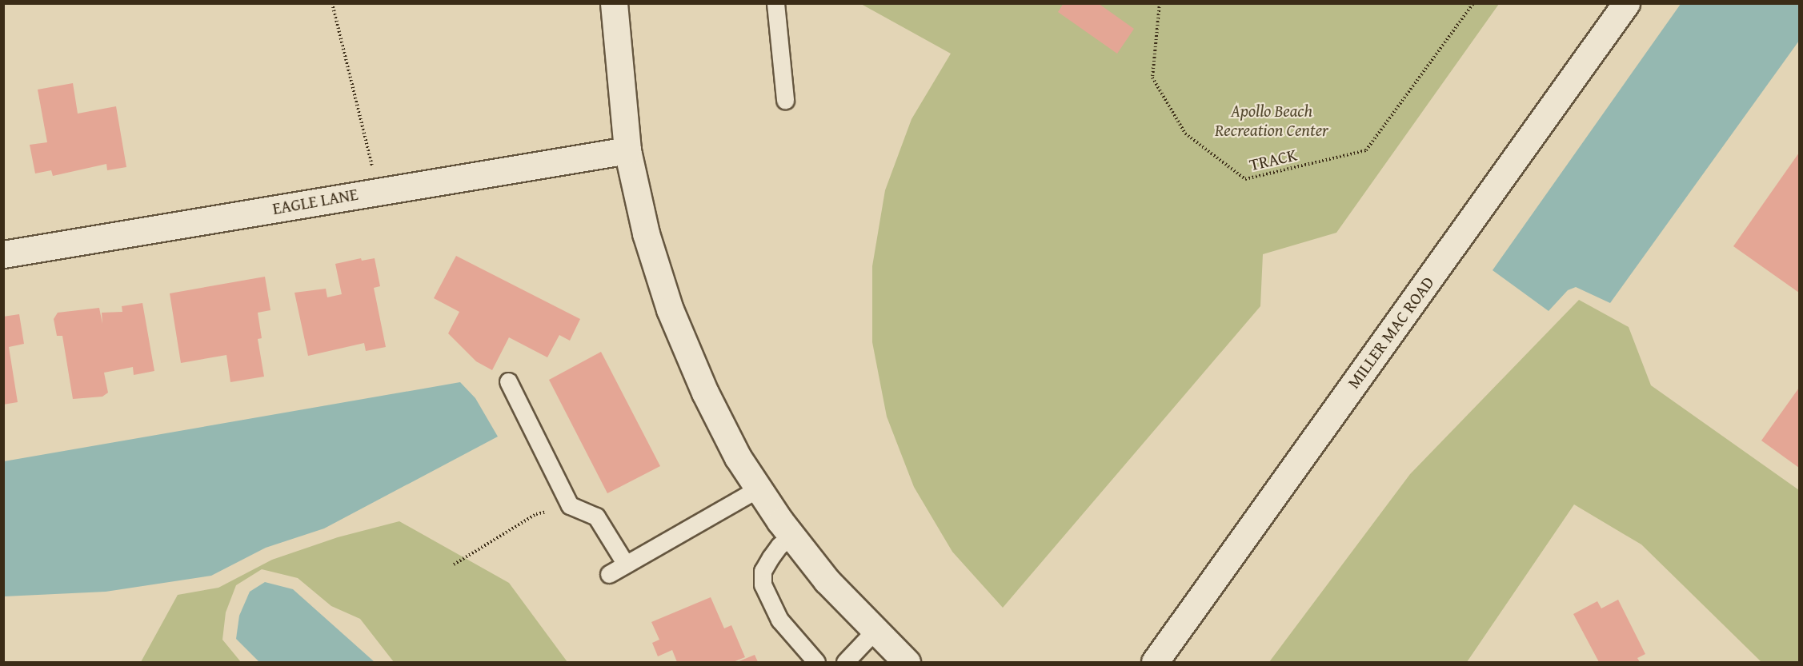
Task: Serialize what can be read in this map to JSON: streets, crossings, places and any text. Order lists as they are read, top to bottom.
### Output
{
  "streets": {
    "street": ["EAGLE LANE", "MILLER MAC ROAD"],
    "path": ["TRACK"]
  },
  "parks": ["Apollo Beach Recreation Center"]
}
